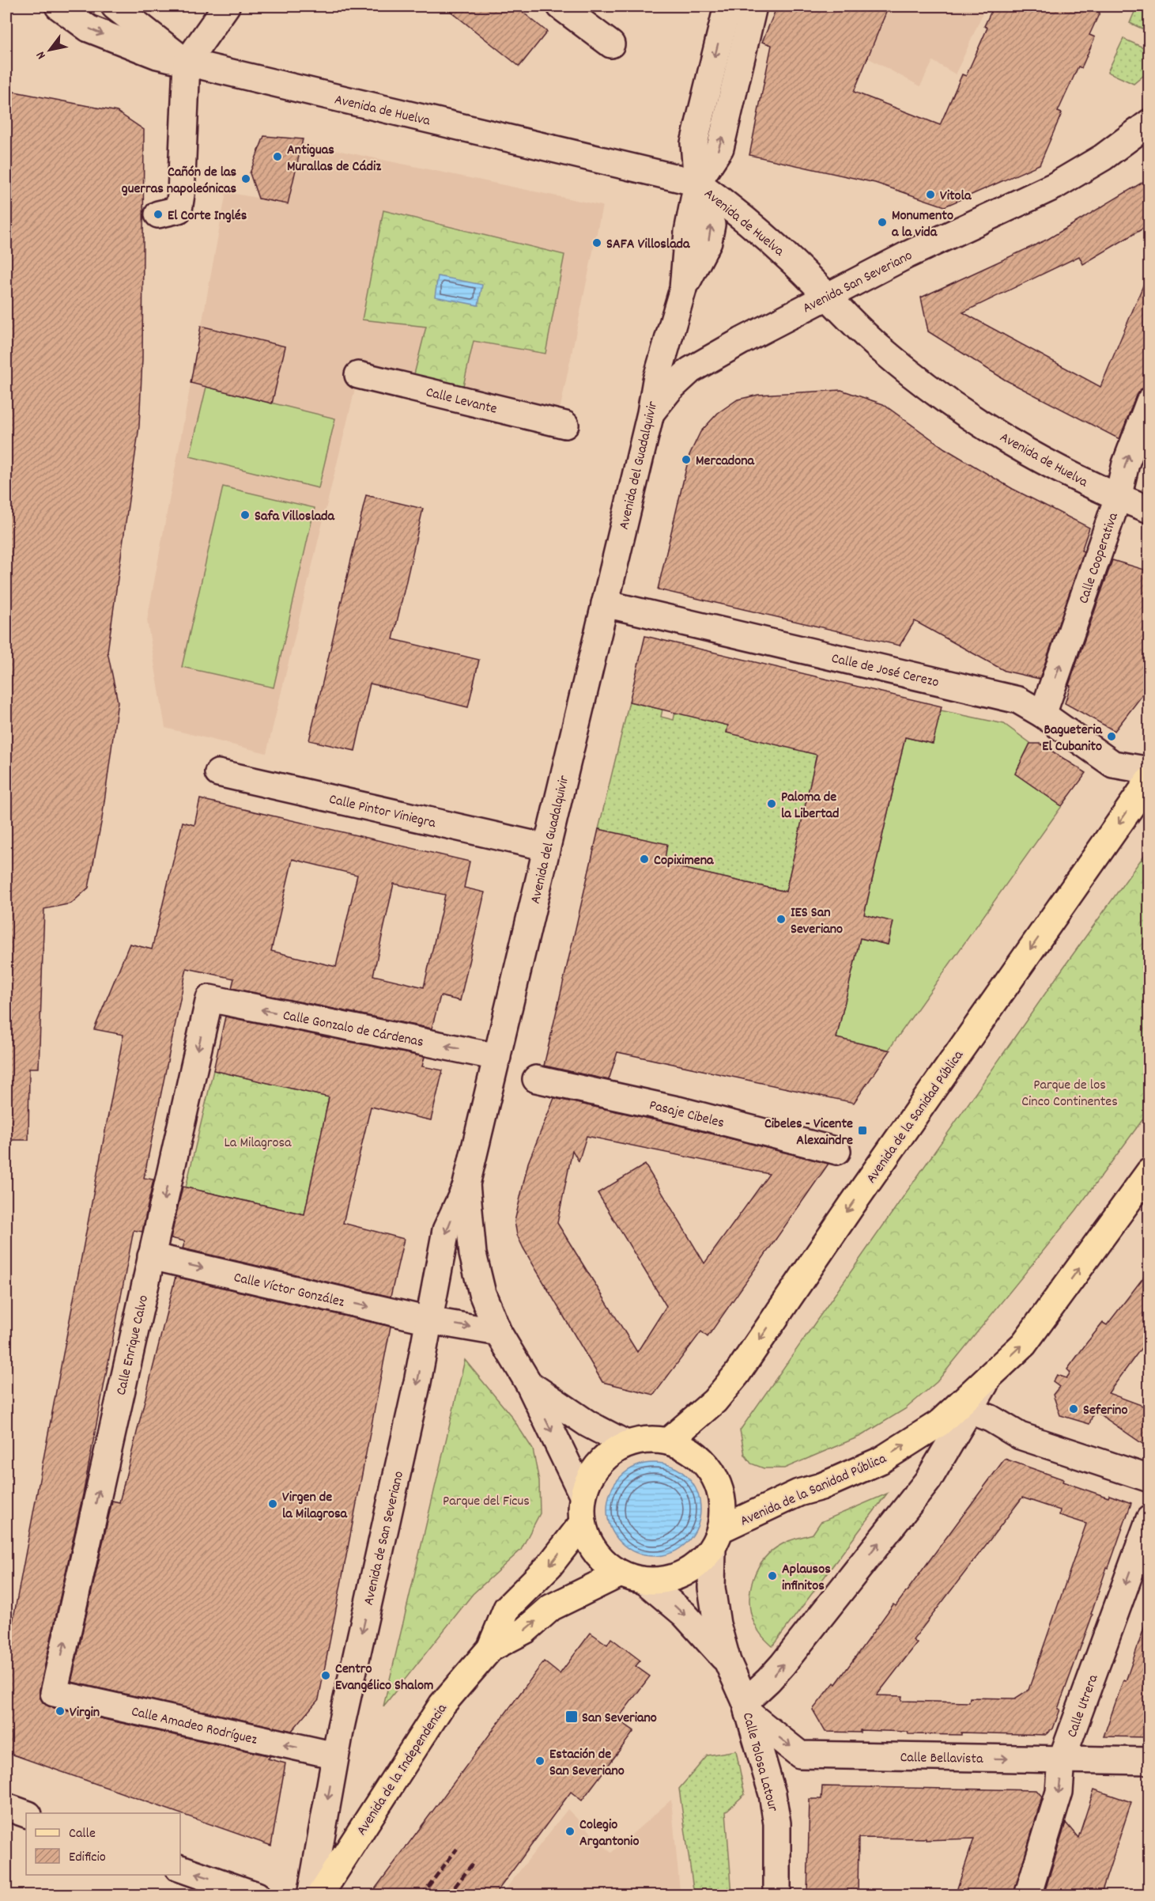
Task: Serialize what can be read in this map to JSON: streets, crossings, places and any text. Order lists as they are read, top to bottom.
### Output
{
  "streets": {
    "main road": ["Avenida de la Sanidad Pública", "Avenida de la Independencia"],
    "street": [
      "Avenida de Huelva",
      "Avenida San Severiano",
      "Calle Levante",
      "Avenida del Guadalquivir",
      "Calle Cooperativa",
      "Calle de José Cerezo",
      "Calle Pintor Viniegra",
      "Calle Gonzalo de Cárdenas",
      "Pasaje Cibeles",
      "Calle Víctor González",
      "Calle Enrique Calvo",
      "Avenida de San Severiano",
      "Calle Utrera",
      "Calle Amadeo Rodríguez",
      "Calle Bellavista",
      "Calle Tolosa Latour"
    ]
  },
  "crossings": [
    ["Avenida de Huelva", "Avenida San Severiano"],
    ["Avenida de Huelva", "Avenida del Guadalquivir"],
    ["Avenida de Huelva", "Calle Cooperativa"],
    ["Avenida San Severiano", "Avenida del Guadalquivir"],
    ["Avenida del Guadalquivir", "Calle de José Cerezo"],
    ["Avenida del Guadalquivir", "Calle Pintor Viniegra"],
    ["Avenida del Guadalquivir", "Calle Gonzalo de Cárdenas"],
    ["Avenida del Guadalquivir", "Avenida de la Sanidad Pública"],
    ["Avenida del Guadalquivir", "Calle Víctor González"],
    ["Avenida del Guadalquivir", "Avenida de San Severiano"],
    ["Avenida del Guadalquivir", "Calle Tolosa Latour"],
    ["Avenida del Guadalquivir", "Avenida de la Independencia"],
    ["Calle Cooperativa", "Calle de José Cerezo"],
    ["Calle Gonzalo de Cárdenas", "Calle Enrique Calvo"],
    ["Avenida de la Sanidad Pública", "Calle Bellavista"],
    ["Avenida de la Sanidad Pública", "Calle Tolosa Latour"],
    ["Avenida de la Sanidad Pública", "Avenida de la Independencia"],
    ["Calle Víctor González", "Calle Enrique Calvo"],
    ["Calle Víctor González", "Avenida de San Severiano"],
    ["Calle Enrique Calvo", "Calle Amadeo Rodríguez"],
    ["Avenida de San Severiano", "Calle Amadeo Rodríguez"],
    ["Calle Utrera", "Calle Bellavista"],
    ["Calle Bellavista", "Calle Tolosa Latour"],
    ["Calle Tolosa Latour", "Avenida de la Independencia"]
  ],
  "one_way": [
    "Calle Cooperativa",
    "Calle Gonzalo de Cárdenas",
    "Calle Víctor González",
    "Avenida de San Severiano",
    "Calle Utrera",
    "Calle Amadeo Rodríguez",
    "Calle Bellavista"
  ],
  "parks": ["Parque de los Cinco Continentes", "La Milagrosa", "Parque del Ficus"],
  "places": {
    "other": [
      "Antiguas Murallas de Cádiz",
      "Cañón de las guerras napoleónicas",
      "Vitola",
      "El Corte Inglés",
      "Monumento a la vida",
      "SAFA Villoslada",
      "Mercadona",
      "Safa Villoslada",
      "Bagueteria El Cubanito",
      "Paloma de la Libertad",
      "Copiximena",
      "IES San Severiano",
      "Seferino",
      "Virgen de la Milagrosa",
      "Aplausos infinitos",
      "Centro Evangélico Shalom",
      "Virgin",
      "Estación de San Severiano",
      "Colegio Argantonio"
    ],
    "transit": ["Cibeles - Vicente Alexaindre", "San Severiano"]
  },
  "legend": ["Calle", "Edificio"],
  "north": "bottom left"
}
